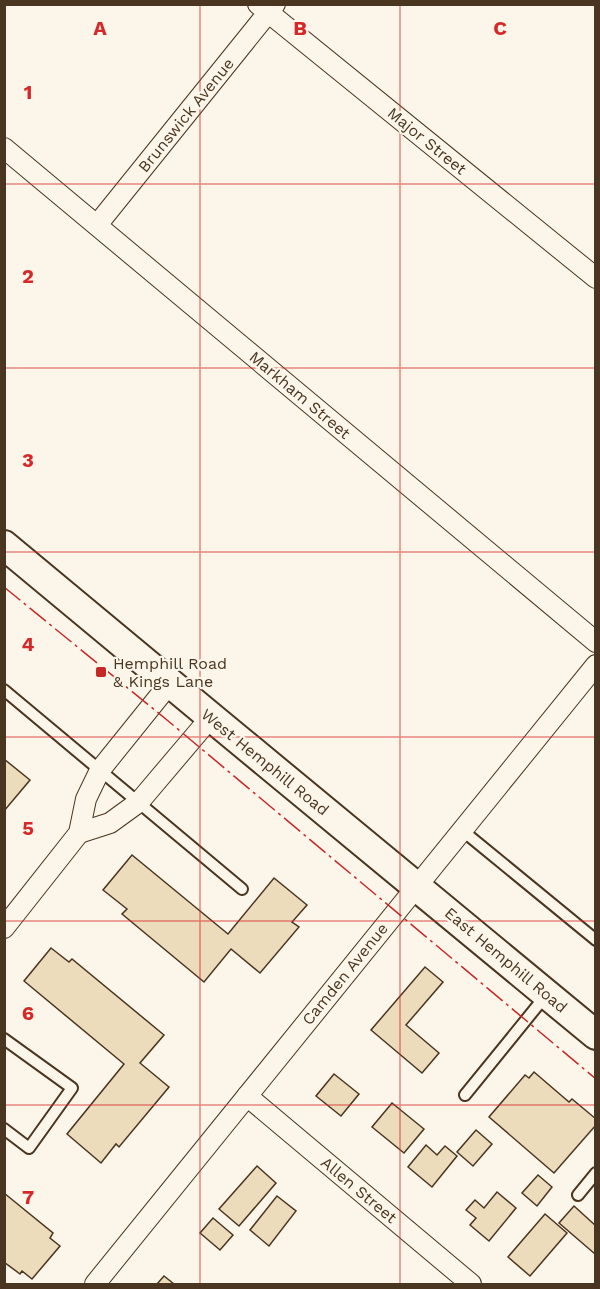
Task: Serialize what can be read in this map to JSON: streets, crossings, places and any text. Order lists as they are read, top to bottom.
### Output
{
  "streets": {
    "street": [
      "Brunswick Avenue",
      "Major Street",
      "Markham Street",
      "West Hemphill Road",
      "East Hemphill Road",
      "Camden Avenue",
      "Allen Street"
    ]
  },
  "crossings": [
    ["Brunswick Avenue", "Major Street"],
    ["Brunswick Avenue", "Markham Street"],
    ["West Hemphill Road", "East Hemphill Road"],
    ["West Hemphill Road", "Camden Avenue"],
    ["East Hemphill Road", "Camden Avenue"],
    ["Camden Avenue", "Allen Street"]
  ],
  "places": {
    "transit": ["Hemphill Road & Kings Lane"]
  },
  "grid": {
    "columns": ["A", "B", "C"],
    "rows": [
      "1",
      "2",
      "3",
      "4",
      "5",
      "6",
      "7"
    ]
  }
}
